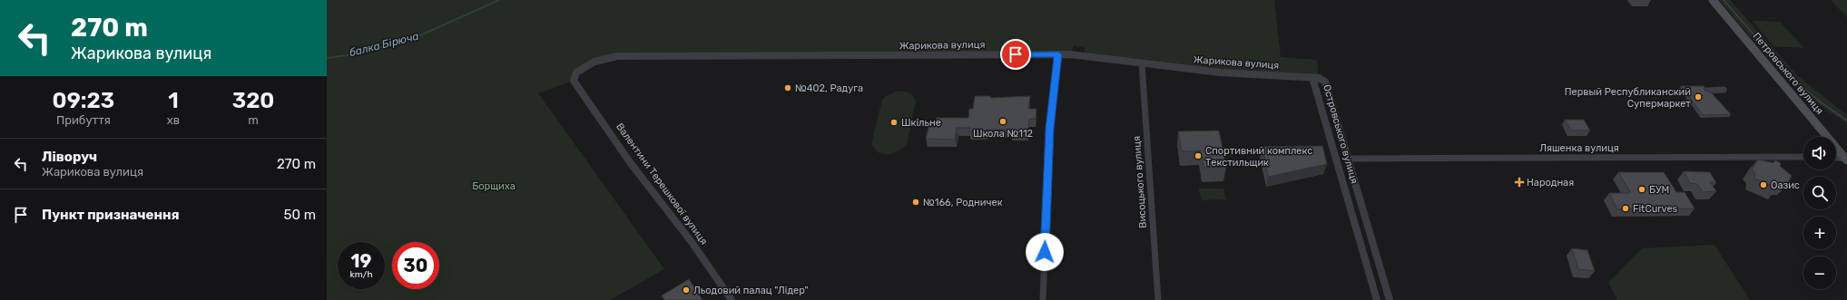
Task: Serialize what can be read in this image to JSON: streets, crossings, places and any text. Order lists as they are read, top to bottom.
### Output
{
  "streets": {
    "main road": ["Петровського вулиця"],
    "street": [
      "Жарикова вулиця",
      "Островського вулиця",
      "Ляшенка вулиця",
      "Висоцького вулиця",
      "Валентини Терешкової вулиця"
    ]
  },
  "crossings": [
    ["Жарикова вулиця", "Островського вулиця"],
    ["Жарикова вулиця", "Висоцького вулиця"],
    ["Жарикова вулиця", "Валентини Терешкової вулиця"],
    ["Островського вулиця", "Ляшенка вулиця"]
  ],
  "water": ["балка Бірюча"],
  "parks": ["Борщиха"],
  "places": {
    "other": [
      "№402, Радуга",
      "Первый Республиканский Супермаркет",
      "Школа №112",
      "Шкільне",
      "Спортивний комплекс Текстильщик",
      "Оазис",
      "БУМ",
      "№166, Родничек",
      "FitCurves",
      "Льодовий палац \"Лідер\""
    ],
    "health": ["Народная"]
  },
  "page": {
    "turn": ["270 m", "Жарикова вулиця"],
    "eta": [
      "09:23",
      "Прибуття",
      "1",
      "хв",
      "320",
      "m"
    ],
    "map_buttons": ["+", "−"],
    "list": [
      {
        "name": "Ліворуч",
        "note": "Жарикова вулиця",
        "value": "270 m"
      },
      {
        "name": "Пункт призначення",
        "value": "50 m"
      }
    ],
    "speed": "19 km/h",
    "limit": "30"
  }
}
